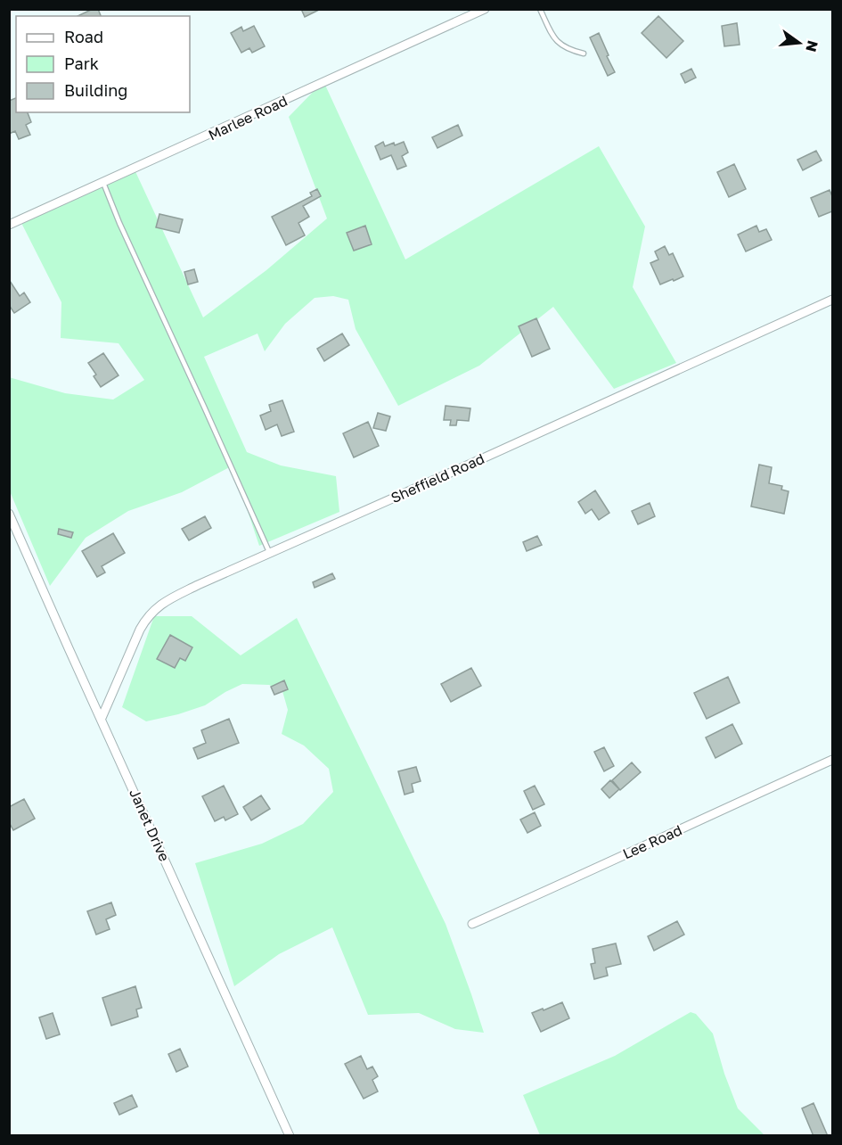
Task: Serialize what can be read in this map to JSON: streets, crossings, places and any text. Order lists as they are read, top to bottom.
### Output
{
  "streets": {
    "street": [
      "Marlee Road",
      "Sheffield Road",
      "Janet Drive",
      "Lee Road"
    ]
  },
  "crossings": [
    ["Sheffield Road", "Janet Drive"]
  ],
  "legend": ["Road", "Park", "Building"],
  "north": "right"
}
